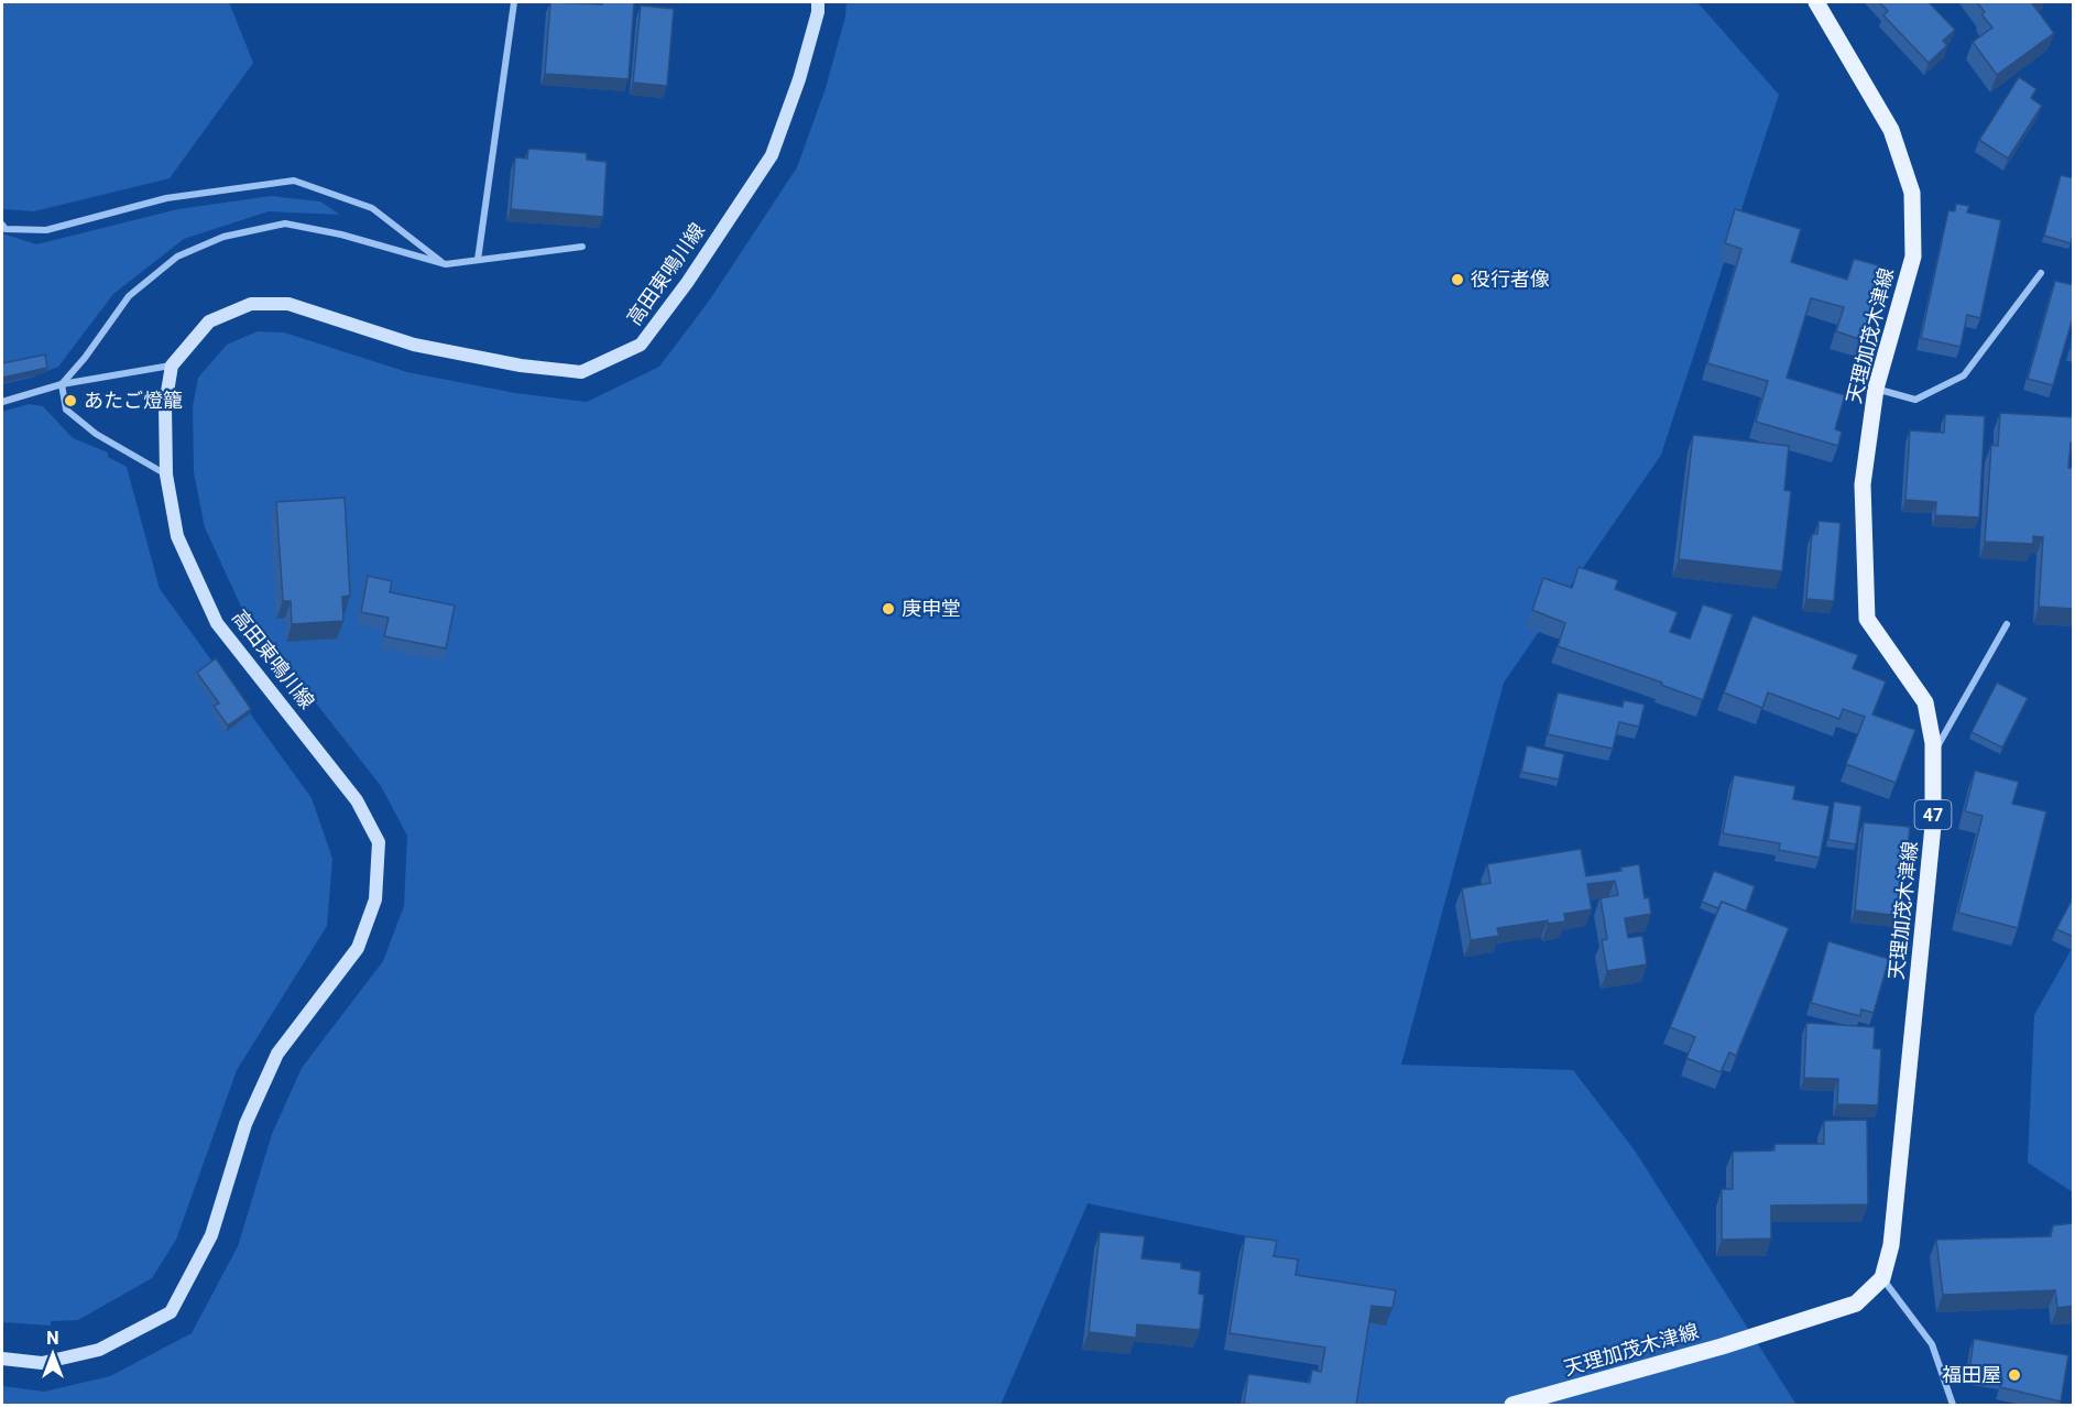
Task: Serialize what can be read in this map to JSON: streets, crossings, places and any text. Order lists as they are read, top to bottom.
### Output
{
  "streets": {
    "main road": ["高田東鳴川線", "天理加茂木津線", "47"]
  },
  "places": [
    "役行者像",
    "あたご燈籠",
    "庚申堂",
    "福田屋"
  ],
  "north": "top"
}
